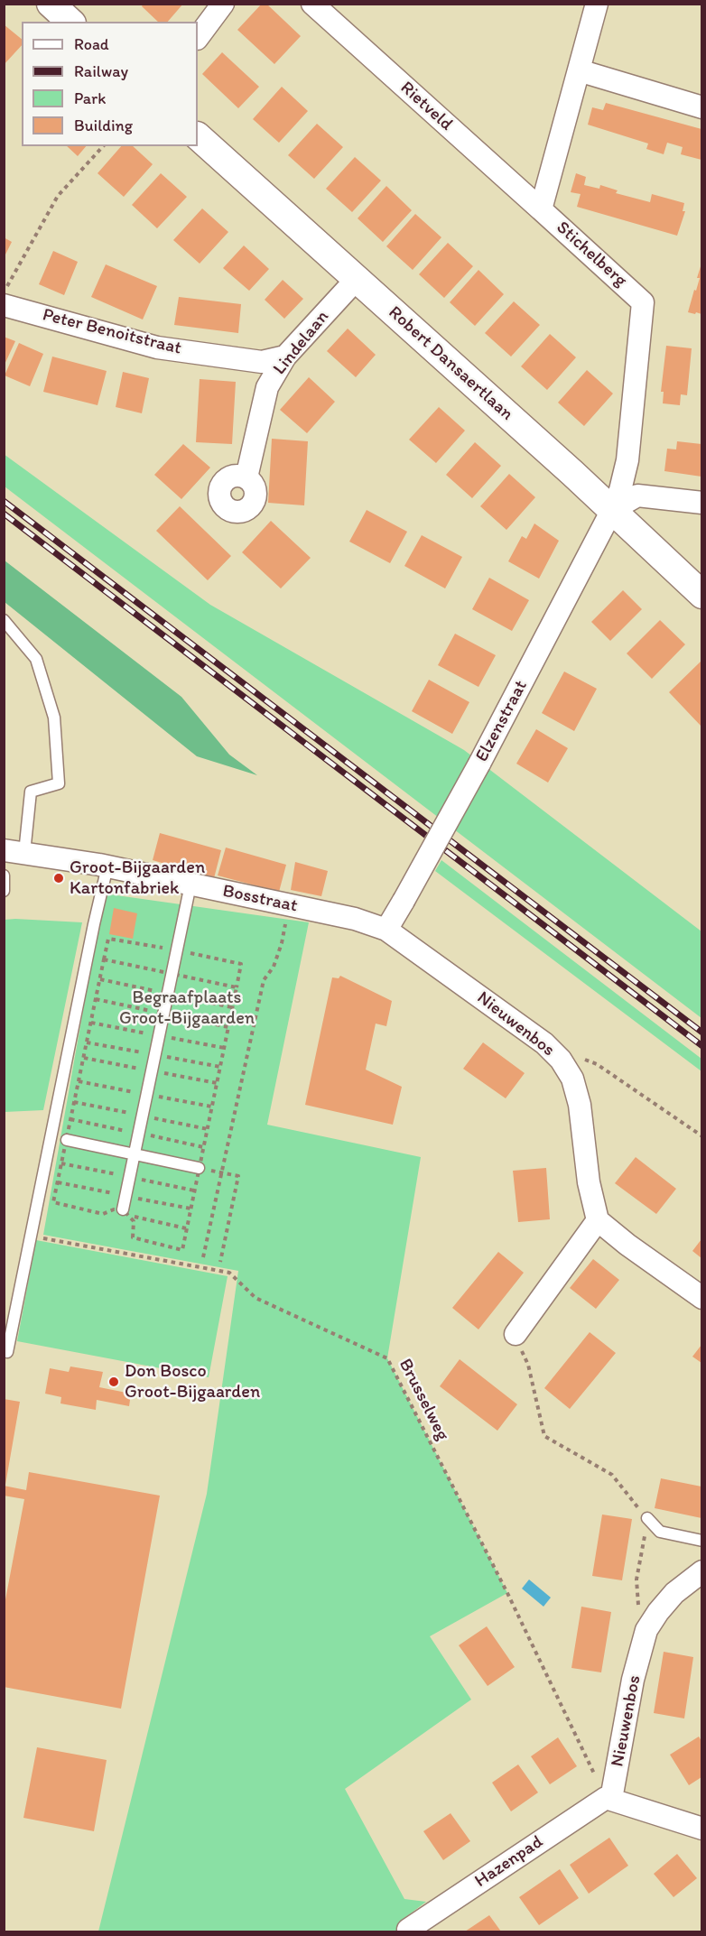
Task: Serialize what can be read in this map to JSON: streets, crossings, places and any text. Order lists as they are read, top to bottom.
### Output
{
  "streets": {
    "street": [
      "Rietveld",
      "Stichelberg",
      "Peter Benoitstraat",
      "Lindelaan",
      "Robert Dansaertlaan",
      "Elzenstraat",
      "Bosstraat",
      "Nieuwenbos",
      "Hazenpad"
    ],
    "path": ["Brusselweg"]
  },
  "crossings": [
    ["Rietveld", "Stichelberg"],
    ["Stichelberg", "Robert Dansaertlaan"],
    ["Stichelberg", "Elzenstraat"],
    ["Peter Benoitstraat", "Lindelaan"],
    ["Lindelaan", "Robert Dansaertlaan"],
    ["Robert Dansaertlaan", "Elzenstraat"],
    ["Elzenstraat", "Bosstraat"],
    ["Elzenstraat", "Nieuwenbos"],
    ["Bosstraat", "Nieuwenbos"],
    ["Nieuwenbos", "Brusselweg"],
    ["Nieuwenbos", "Hazenpad"],
    ["Brusselweg", "Hazenpad"]
  ],
  "parks": ["Begraafplaats Groot-Bijgaarden"],
  "places": ["Groot-Bijgaarden Kartonfabriek", "Don Bosco Groot-Bijgaarden"],
  "legend": [
    "Road",
    "Railway",
    "Park",
    "Building"
  ]
}
